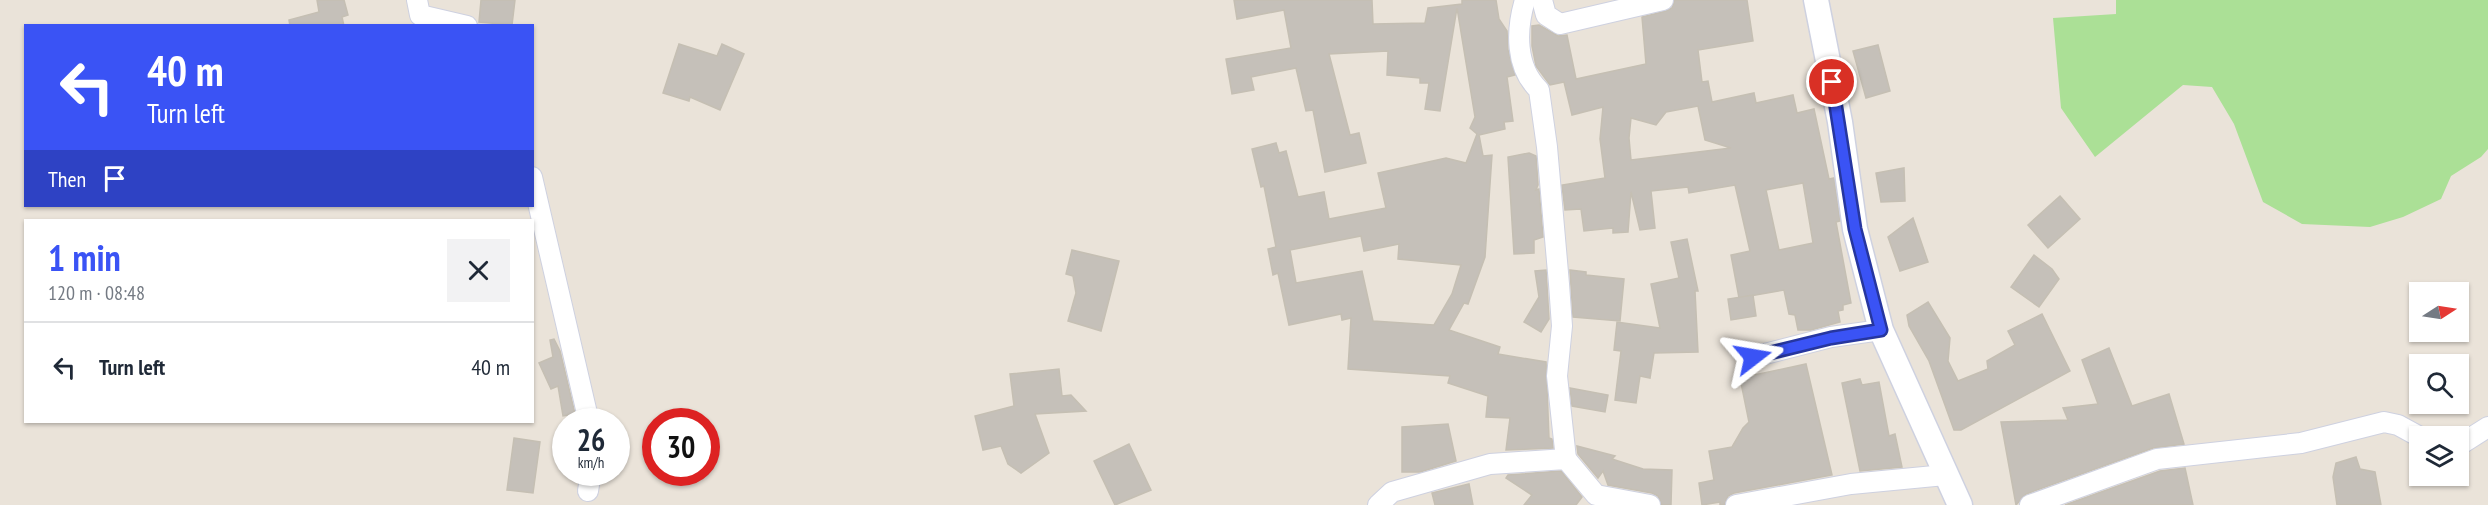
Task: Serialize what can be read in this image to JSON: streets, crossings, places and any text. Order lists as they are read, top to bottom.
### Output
{
  "north": "right",
  "page": {
    "turn": ["40 m", "Turn left"],
    "then": "Then",
    "heading": ["1 min", "120 m · 08:48"],
    "list": [
      {
        "name": "Turn left",
        "value": "40 m"
      }
    ],
    "speed": "26 km/h",
    "limit": "30"
  }
}
